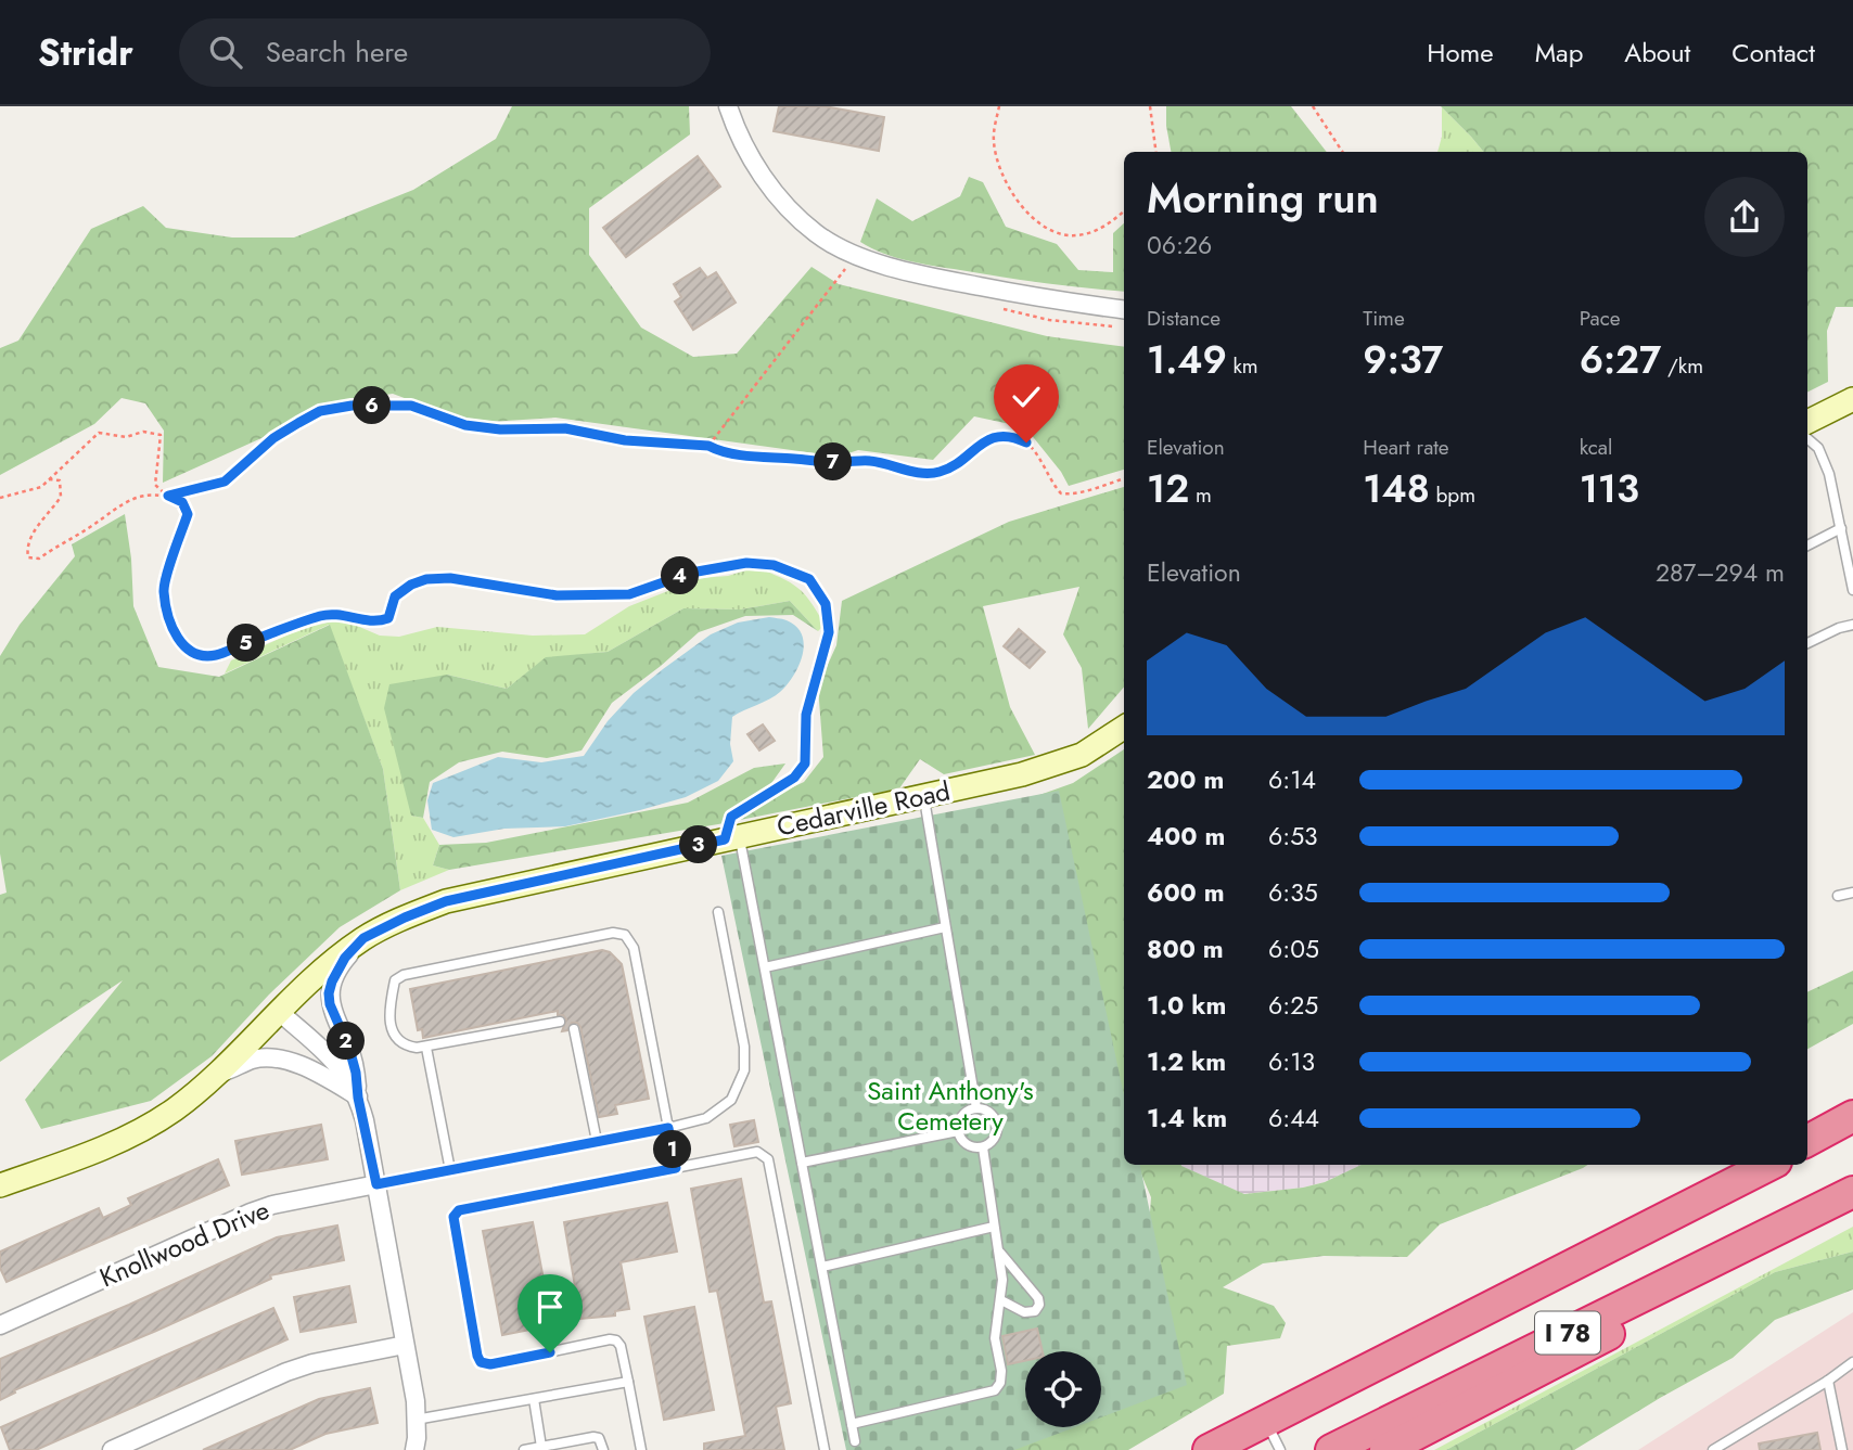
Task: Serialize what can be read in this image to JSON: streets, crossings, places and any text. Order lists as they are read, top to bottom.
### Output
{
  "streets": {
    "highway": ["I 78"],
    "main road": ["Cedarville Road"],
    "street": ["Knollwood Drive"]
  },
  "parks": ["Saint Anthony's Cemetery"],
  "page": {
    "header": "Stridr",
    "search": "Search here",
    "nav": [
      "Home",
      "Map",
      "About",
      "Contact"
    ],
    "heading": ["Morning run", "06:26"],
    "stats": [
      ["Distance", "1.49 km"],
      ["Time", "9:37"],
      ["Pace", "6:27 /km"],
      ["Elevation", "12 m"],
      ["Heart rate", "148 bpm"],
      ["kcal", "113"]
    ],
    "pins": [
      "6",
      "7",
      "4",
      "5",
      "3",
      "2",
      "1"
    ],
    "chart": ["Elevation", "287–294 m"],
    "list": [
      {
        "name": "200 m",
        "note": "6:14"
      },
      {
        "name": "400 m",
        "note": "6:53"
      },
      {
        "name": "600 m",
        "note": "6:35"
      },
      {
        "name": "800 m",
        "note": "6:05"
      },
      {
        "name": "1.0 km",
        "note": "6:25"
      },
      {
        "name": "1.2 km",
        "note": "6:13"
      },
      {
        "name": "1.4 km",
        "note": "6:44"
      }
    ]
  }
}
